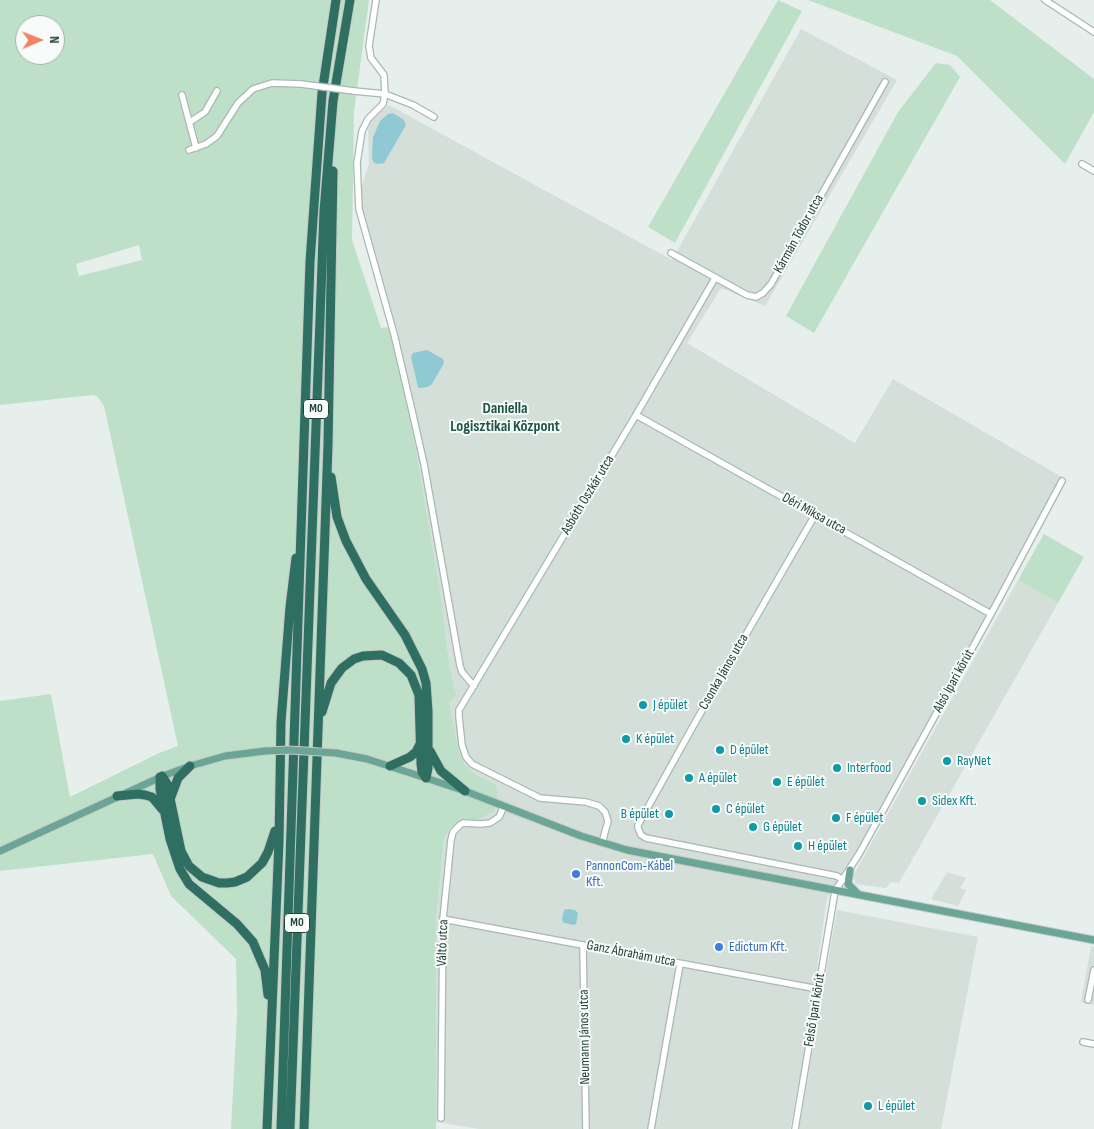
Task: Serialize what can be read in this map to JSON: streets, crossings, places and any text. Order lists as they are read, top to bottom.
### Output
{
  "streets": {
    "highway": ["M0"],
    "street": [
      "Kármán Tódor utca",
      "Asbóth Oszkár utca",
      "Déri Miksa utca",
      "Csonka János utca",
      "Alsó Ipari körút",
      "Váltó utca",
      "Ganz Ábrahám utca",
      "Felső Ipari körút",
      "Neumann János utca"
    ]
  },
  "crossings": [
    ["Kármán Tódor utca", "Asbóth Oszkár utca"],
    ["Asbóth Oszkár utca", "Déri Miksa utca"],
    ["Déri Miksa utca", "Csonka János utca"],
    ["Déri Miksa utca", "Alsó Ipari körút"],
    ["Csonka János utca", "Alsó Ipari körút"],
    ["Alsó Ipari körút", "Felső Ipari körút"],
    ["Váltó utca", "Ganz Ábrahám utca"],
    ["Ganz Ábrahám utca", "Felső Ipari körút"],
    ["Ganz Ábrahám utca", "Neumann János utca"]
  ],
  "districts": ["Daniella Logisztikai Központ"],
  "places": [
    "J épület",
    "K épület",
    "D épület",
    "RayNet",
    "Interfood",
    "A épület",
    "E épület",
    "Sidex Kft.",
    "C épület",
    "B épület",
    "F épület",
    "G épület",
    "H épület",
    "PannonCom-Kábel Kft.",
    "Edictum Kft.",
    "L épület"
  ],
  "north": "right"
}
